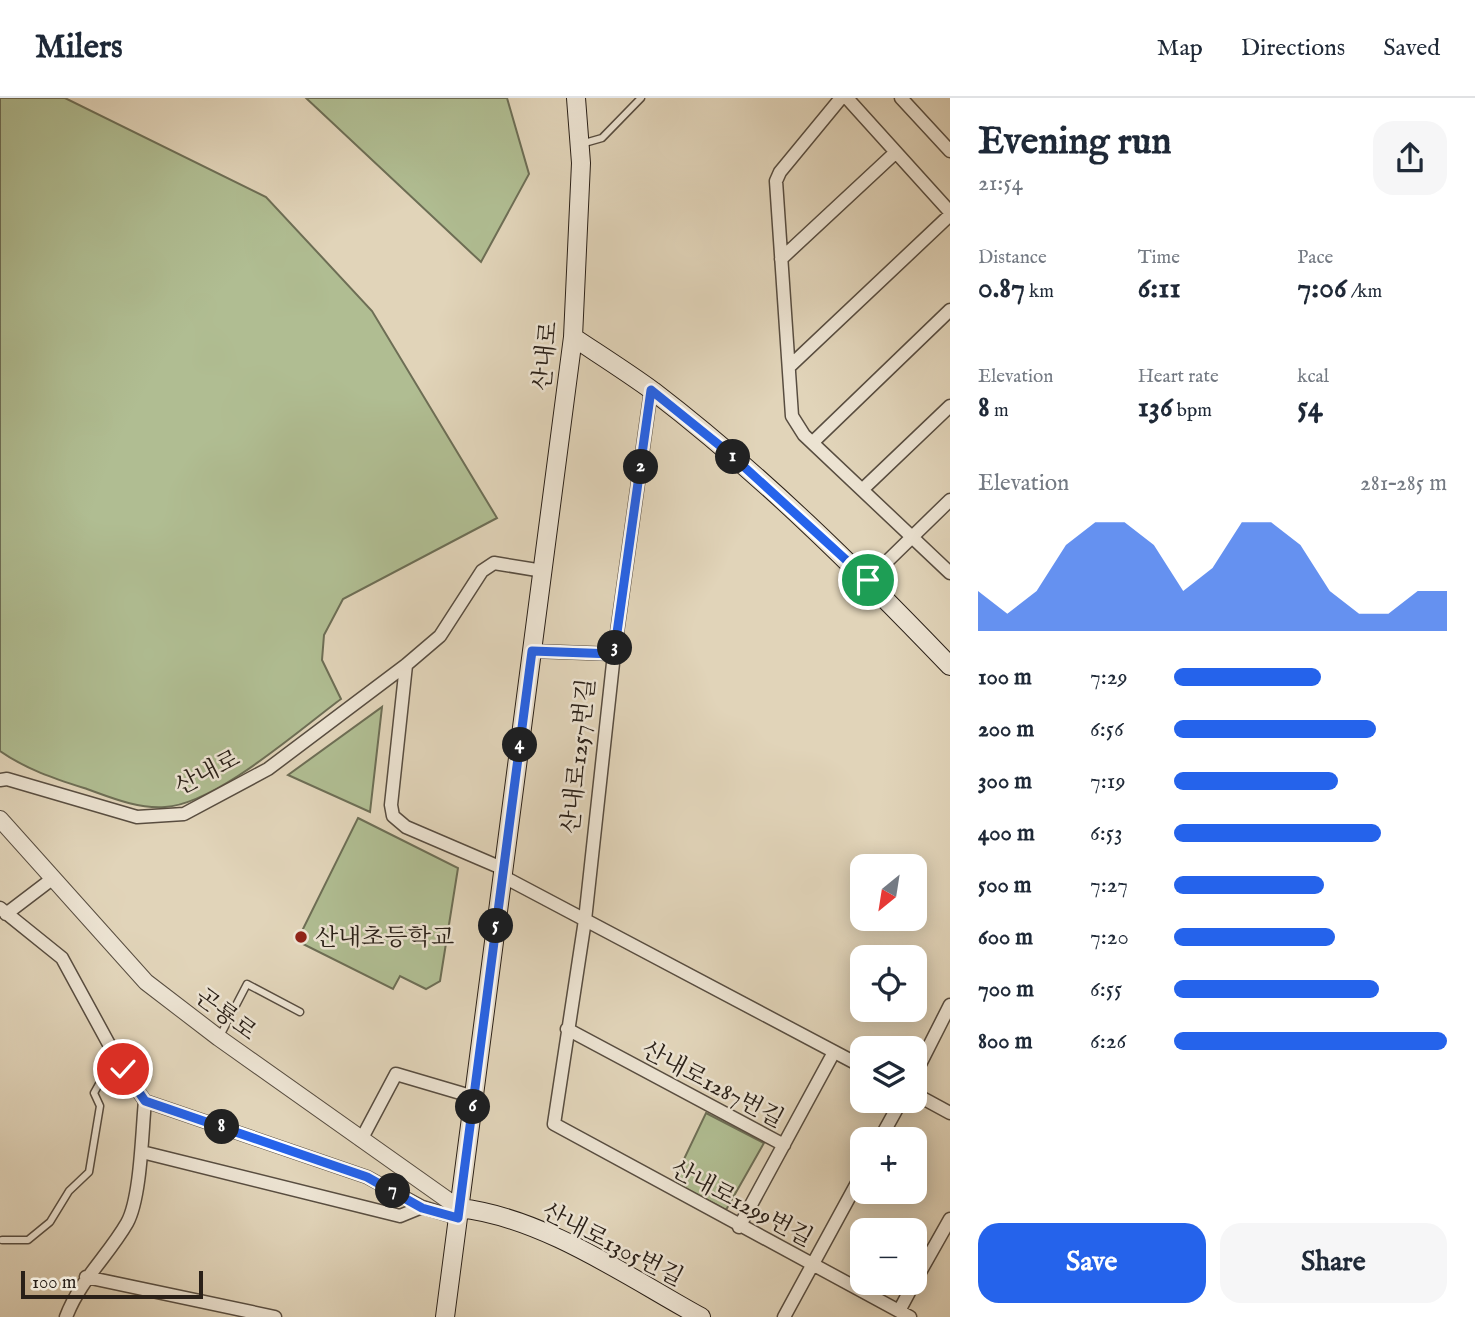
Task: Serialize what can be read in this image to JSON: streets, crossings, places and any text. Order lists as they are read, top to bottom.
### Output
{
  "streets": {
    "main road": ["산내로", "산내로1305번길"],
    "street": [
      "산내로1257번길",
      "곤룡로",
      "산내로1287번길",
      "산내로1299번길"
    ]
  },
  "crossings": [
    ["산내로", "곤룡로"],
    ["산내로", "산내로1305번길"],
    ["곤룡로", "산내로1305번길"],
    ["산내로1287번길", "산내로1299번길"]
  ],
  "places": ["산내초등학교"],
  "scale_bar": "100 m",
  "north": "bottom left",
  "page": {
    "header": "Milers",
    "nav": ["Map", "Directions", "Saved"],
    "heading": ["Evening run", "21:54"],
    "stats": [
      ["Distance", "0.87 km"],
      ["Time", "6:11"],
      ["Pace", "7:06 /km"],
      ["Elevation", "8 m"],
      ["Heart rate", "136 bpm"],
      ["kcal", "54"]
    ],
    "pins": [
      "1",
      "2",
      "3",
      "4",
      "5",
      "6",
      "8",
      "7"
    ],
    "chart": ["Elevation", "281–285 m"],
    "list": [
      {
        "name": "100 m",
        "note": "7:29"
      },
      {
        "name": "200 m",
        "note": "6:56"
      },
      {
        "name": "300 m",
        "note": "7:19"
      },
      {
        "name": "400 m",
        "note": "6:53"
      },
      {
        "name": "500 m",
        "note": "7:27"
      },
      {
        "name": "600 m",
        "note": "7:20"
      },
      {
        "name": "700 m",
        "note": "6:55"
      },
      {
        "name": "800 m",
        "note": "6:26"
      }
    ],
    "map_buttons": ["+", "−"],
    "buttons": ["Save", "Share"],
    "scale": "100 m"
  }
}
